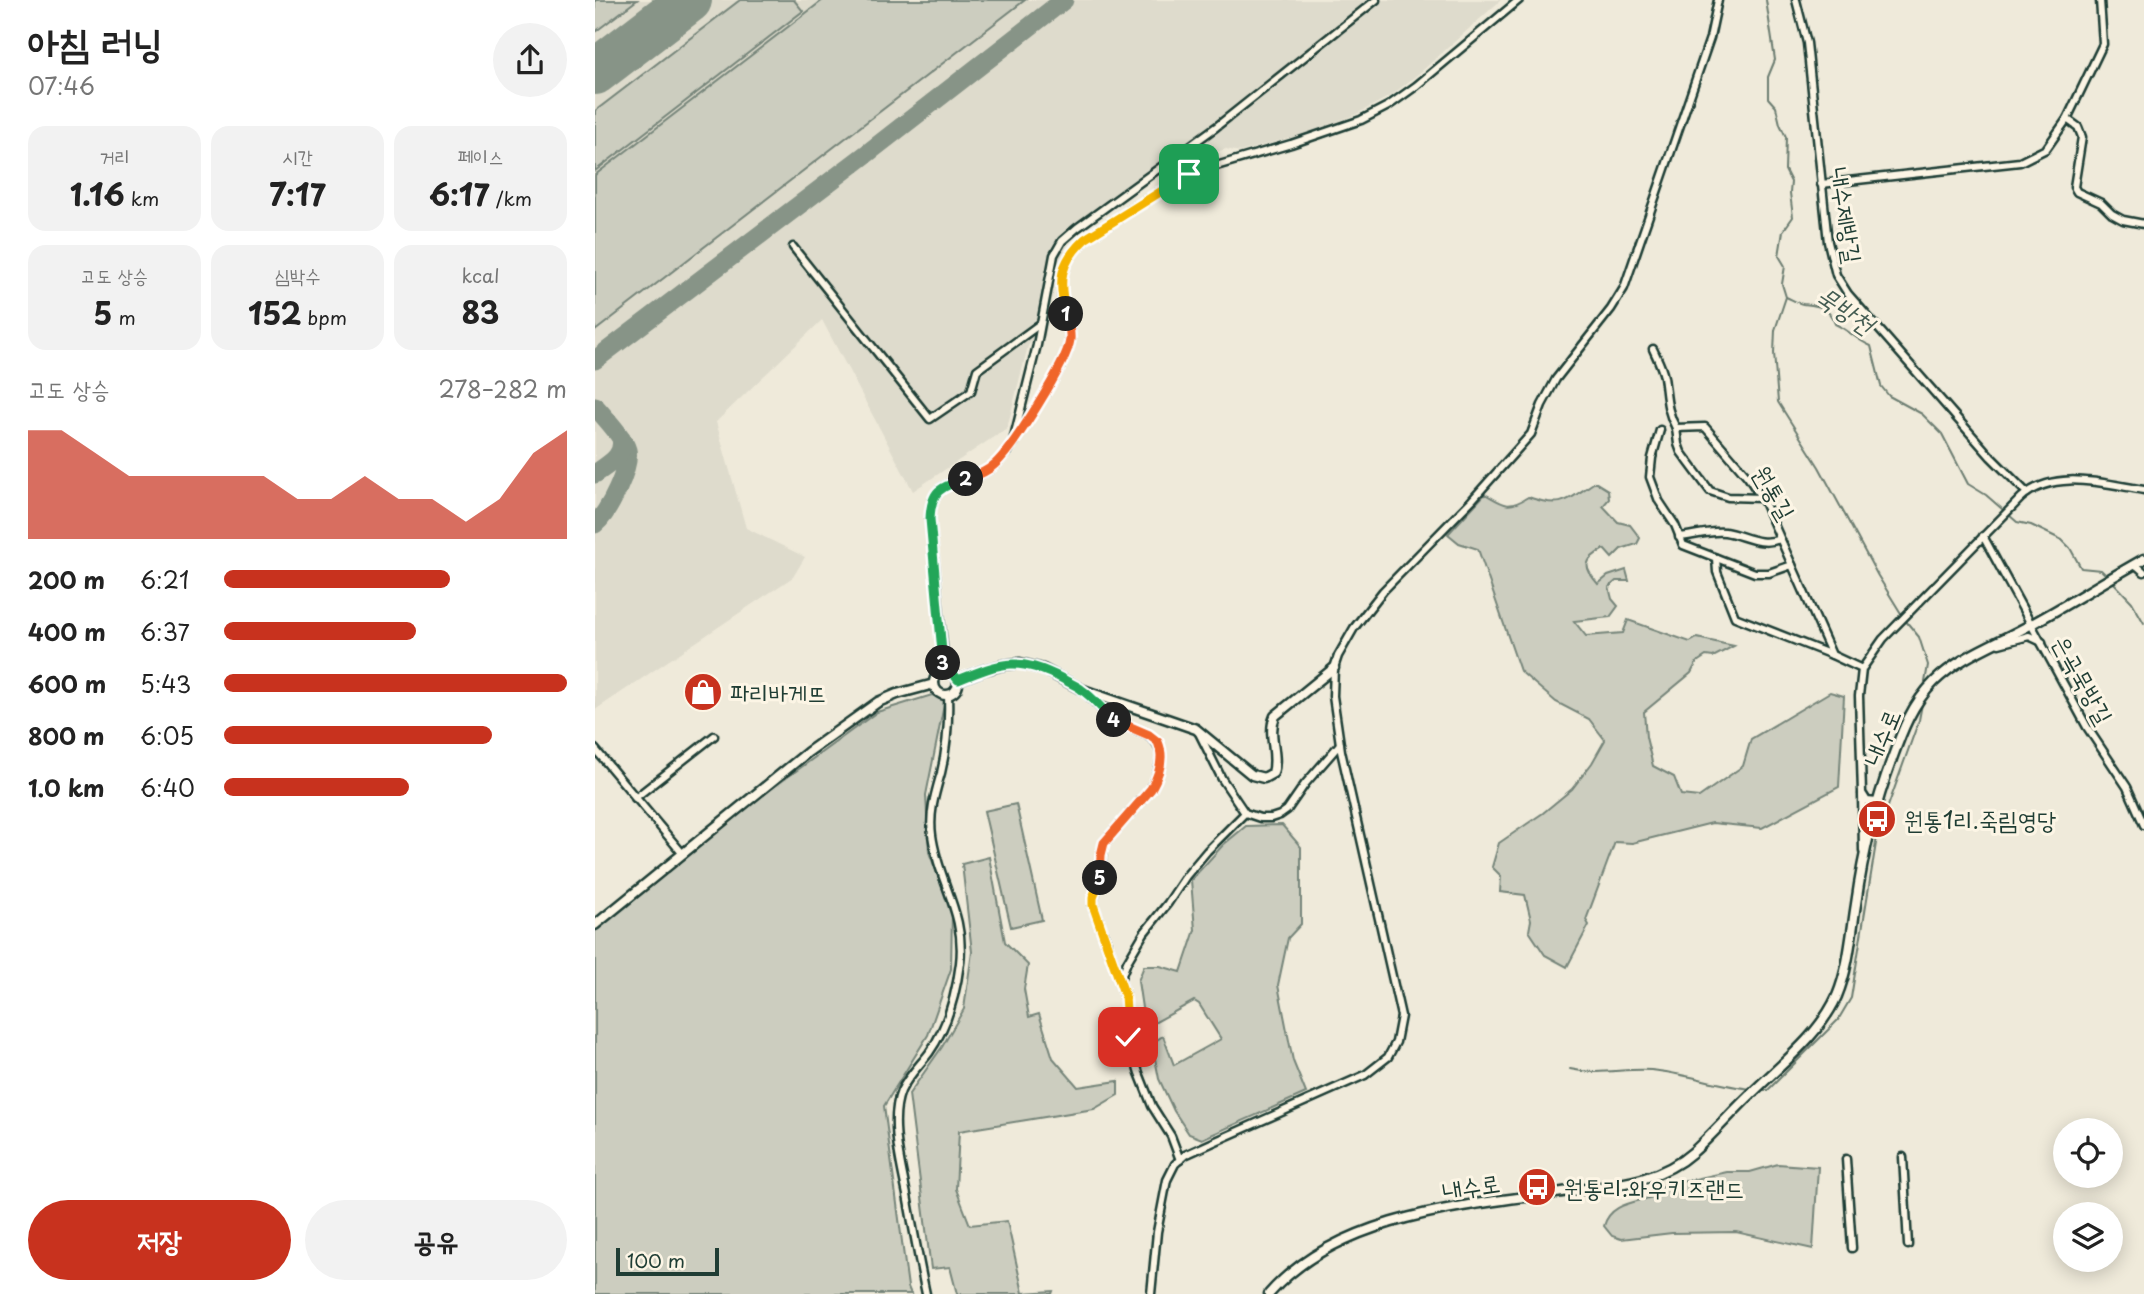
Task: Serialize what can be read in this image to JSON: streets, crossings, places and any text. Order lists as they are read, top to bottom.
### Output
{
  "streets": {
    "street": [
      "내수제방길",
      "원통길",
      "은곡묵방길",
      "내수로"
    ]
  },
  "crossings": [
    ["은곡묵방길", "내수로"]
  ],
  "water": ["묵방천"],
  "places": {
    "shop": ["파리바게뜨"],
    "bus stop": ["원통1리.죽림영당", "원통리.와우키즈랜드"]
  },
  "scale_bar": "100 m",
  "page": {
    "heading": ["아침 러닝", "07:46"],
    "stats": [
      ["거리", "1.16 km"],
      ["시간", "7:17"],
      ["페이스", "6:17 /km"],
      ["고도 상승", "5 m"],
      ["심박수", "152 bpm"],
      ["kcal", "83"]
    ],
    "pins": [
      "1",
      "2",
      "3",
      "4",
      "5"
    ],
    "chart": ["고도 상승", "278–282 m"],
    "list": [
      {
        "name": "200 m",
        "note": "6:21"
      },
      {
        "name": "400 m",
        "note": "6:37"
      },
      {
        "name": "600 m",
        "note": "5:43"
      },
      {
        "name": "800 m",
        "note": "6:05"
      },
      {
        "name": "1.0 km",
        "note": "6:40"
      }
    ],
    "buttons": ["저장", "공유"],
    "scale": "100 m"
  }
}
